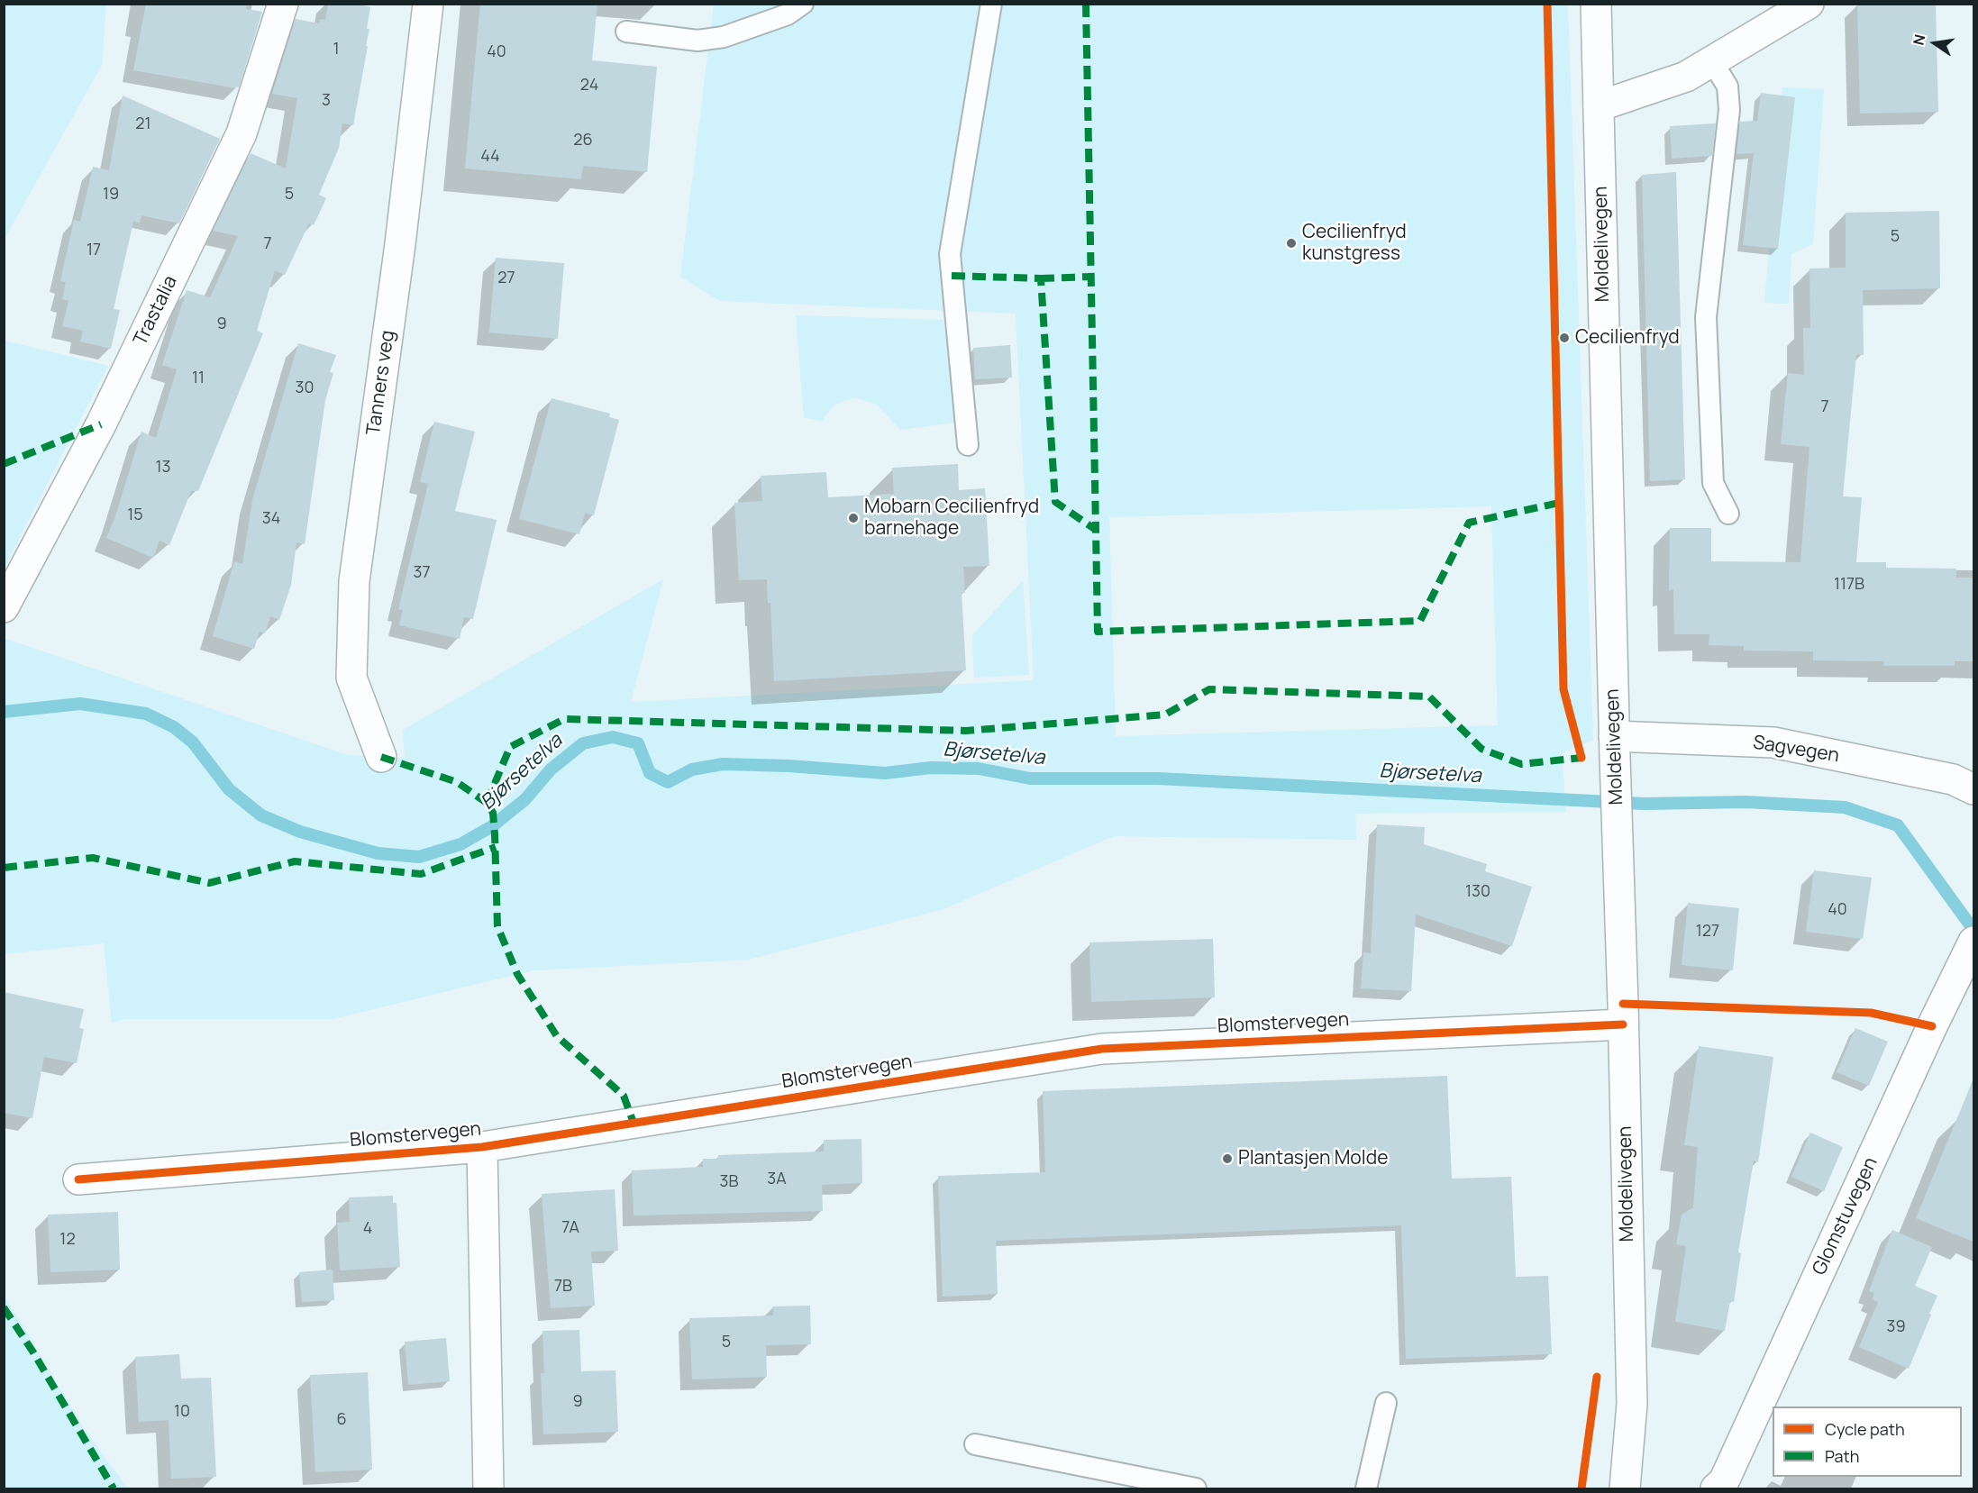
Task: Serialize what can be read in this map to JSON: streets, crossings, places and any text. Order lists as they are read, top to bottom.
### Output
{
  "streets": {
    "street": [
      "Moldelivegen",
      "Trastalia",
      "Tanners veg",
      "Sagvegen",
      "Blomstervegen",
      "Glomstuvegen"
    ]
  },
  "crossings": [
    ["Moldelivegen", "Sagvegen"],
    ["Moldelivegen", "Blomstervegen"]
  ],
  "water": ["Bjørsetelva"],
  "places": [
    "Cecilienfryd kunstgress",
    "Cecilienfryd",
    "Mobarn Cecilienfryd barnehage",
    "Plantasjen Molde"
  ],
  "house_numbers": [
    "1",
    "40",
    "24",
    "3",
    "21",
    "26",
    "44",
    "19",
    "5",
    "5",
    "7",
    "17",
    "27",
    "9",
    "11",
    "30",
    "7",
    "13",
    "15",
    "34",
    "37",
    "117B",
    "130",
    "40",
    "127",
    "3A",
    "3B",
    "7A",
    "4",
    "12",
    "7B",
    "39",
    "5",
    "9",
    "10",
    "6"
  ],
  "legend": ["Cycle path", "Path"],
  "north": "left"
}
